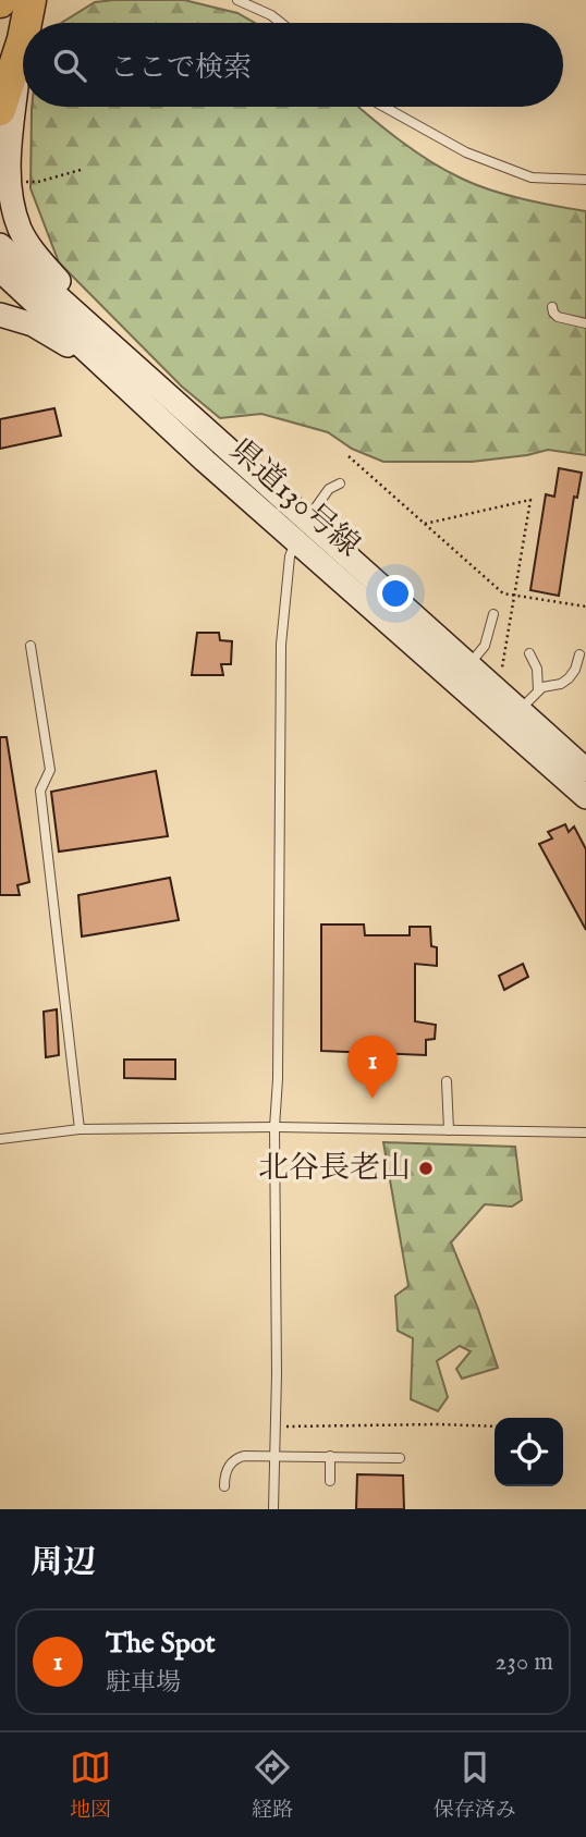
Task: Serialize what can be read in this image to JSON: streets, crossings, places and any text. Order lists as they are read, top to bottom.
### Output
{
  "streets": {
    "main road": ["県道130号線"]
  },
  "places": ["北谷長老山"],
  "page": {
    "search": "ここで検索",
    "pins": "1",
    "heading": "周辺",
    "list": [
      {
        "mark": "1",
        "name": "The Spot",
        "note": "駐車場",
        "value": "230 m"
      }
    ],
    "nav": ["地図", "経路", "保存済み"]
  }
}
